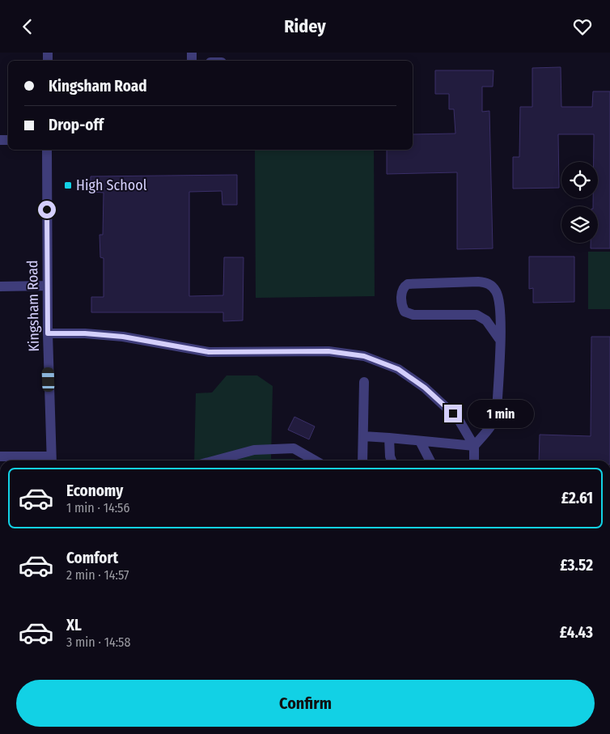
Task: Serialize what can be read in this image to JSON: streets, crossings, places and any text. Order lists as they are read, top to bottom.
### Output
{
  "streets": {
    "street": ["Kingsham Road"]
  },
  "places": {
    "transit": ["High School"]
  },
  "page": {
    "header": "Ridey",
    "banner": ["Kingsham Road", "Drop-off"],
    "bubble": "1 min",
    "list": [
      {
        "name": "Economy",
        "note": "1 min · 14:56",
        "value": "£2.61"
      },
      {
        "name": "Comfort",
        "note": "2 min · 14:57",
        "value": "£3.52"
      },
      {
        "name": "XL",
        "note": "3 min · 14:58",
        "value": "£4.43"
      }
    ],
    "buttons": "Confirm"
  }
}
